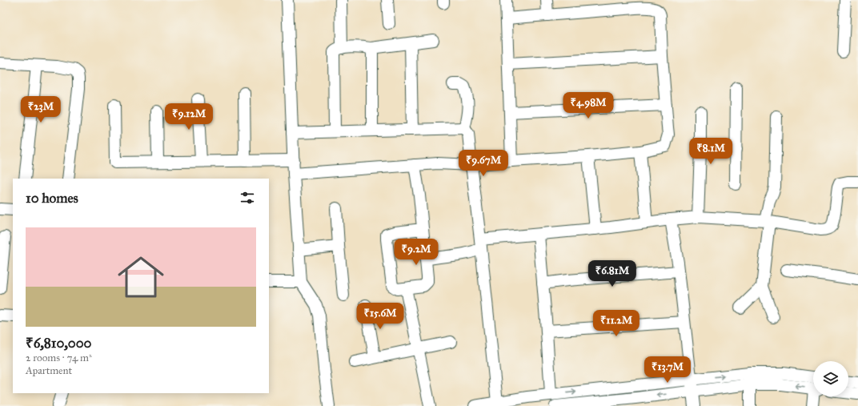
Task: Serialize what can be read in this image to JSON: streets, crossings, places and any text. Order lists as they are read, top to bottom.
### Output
{
  "page": {
    "price": [
      "₹4.98M",
      "₹23M",
      "₹9.12M",
      "₹8.1M",
      "₹9.67M",
      "₹9.2M",
      "₹6.81M",
      "₹15.6M",
      "₹11.2M",
      "₹13.7M"
    ],
    "heading": "10 homes",
    "list": [
      {
        "name": "₹6,810,000",
        "note": "2 rooms · 74 m² · Apartment"
      }
    ]
  }
}
